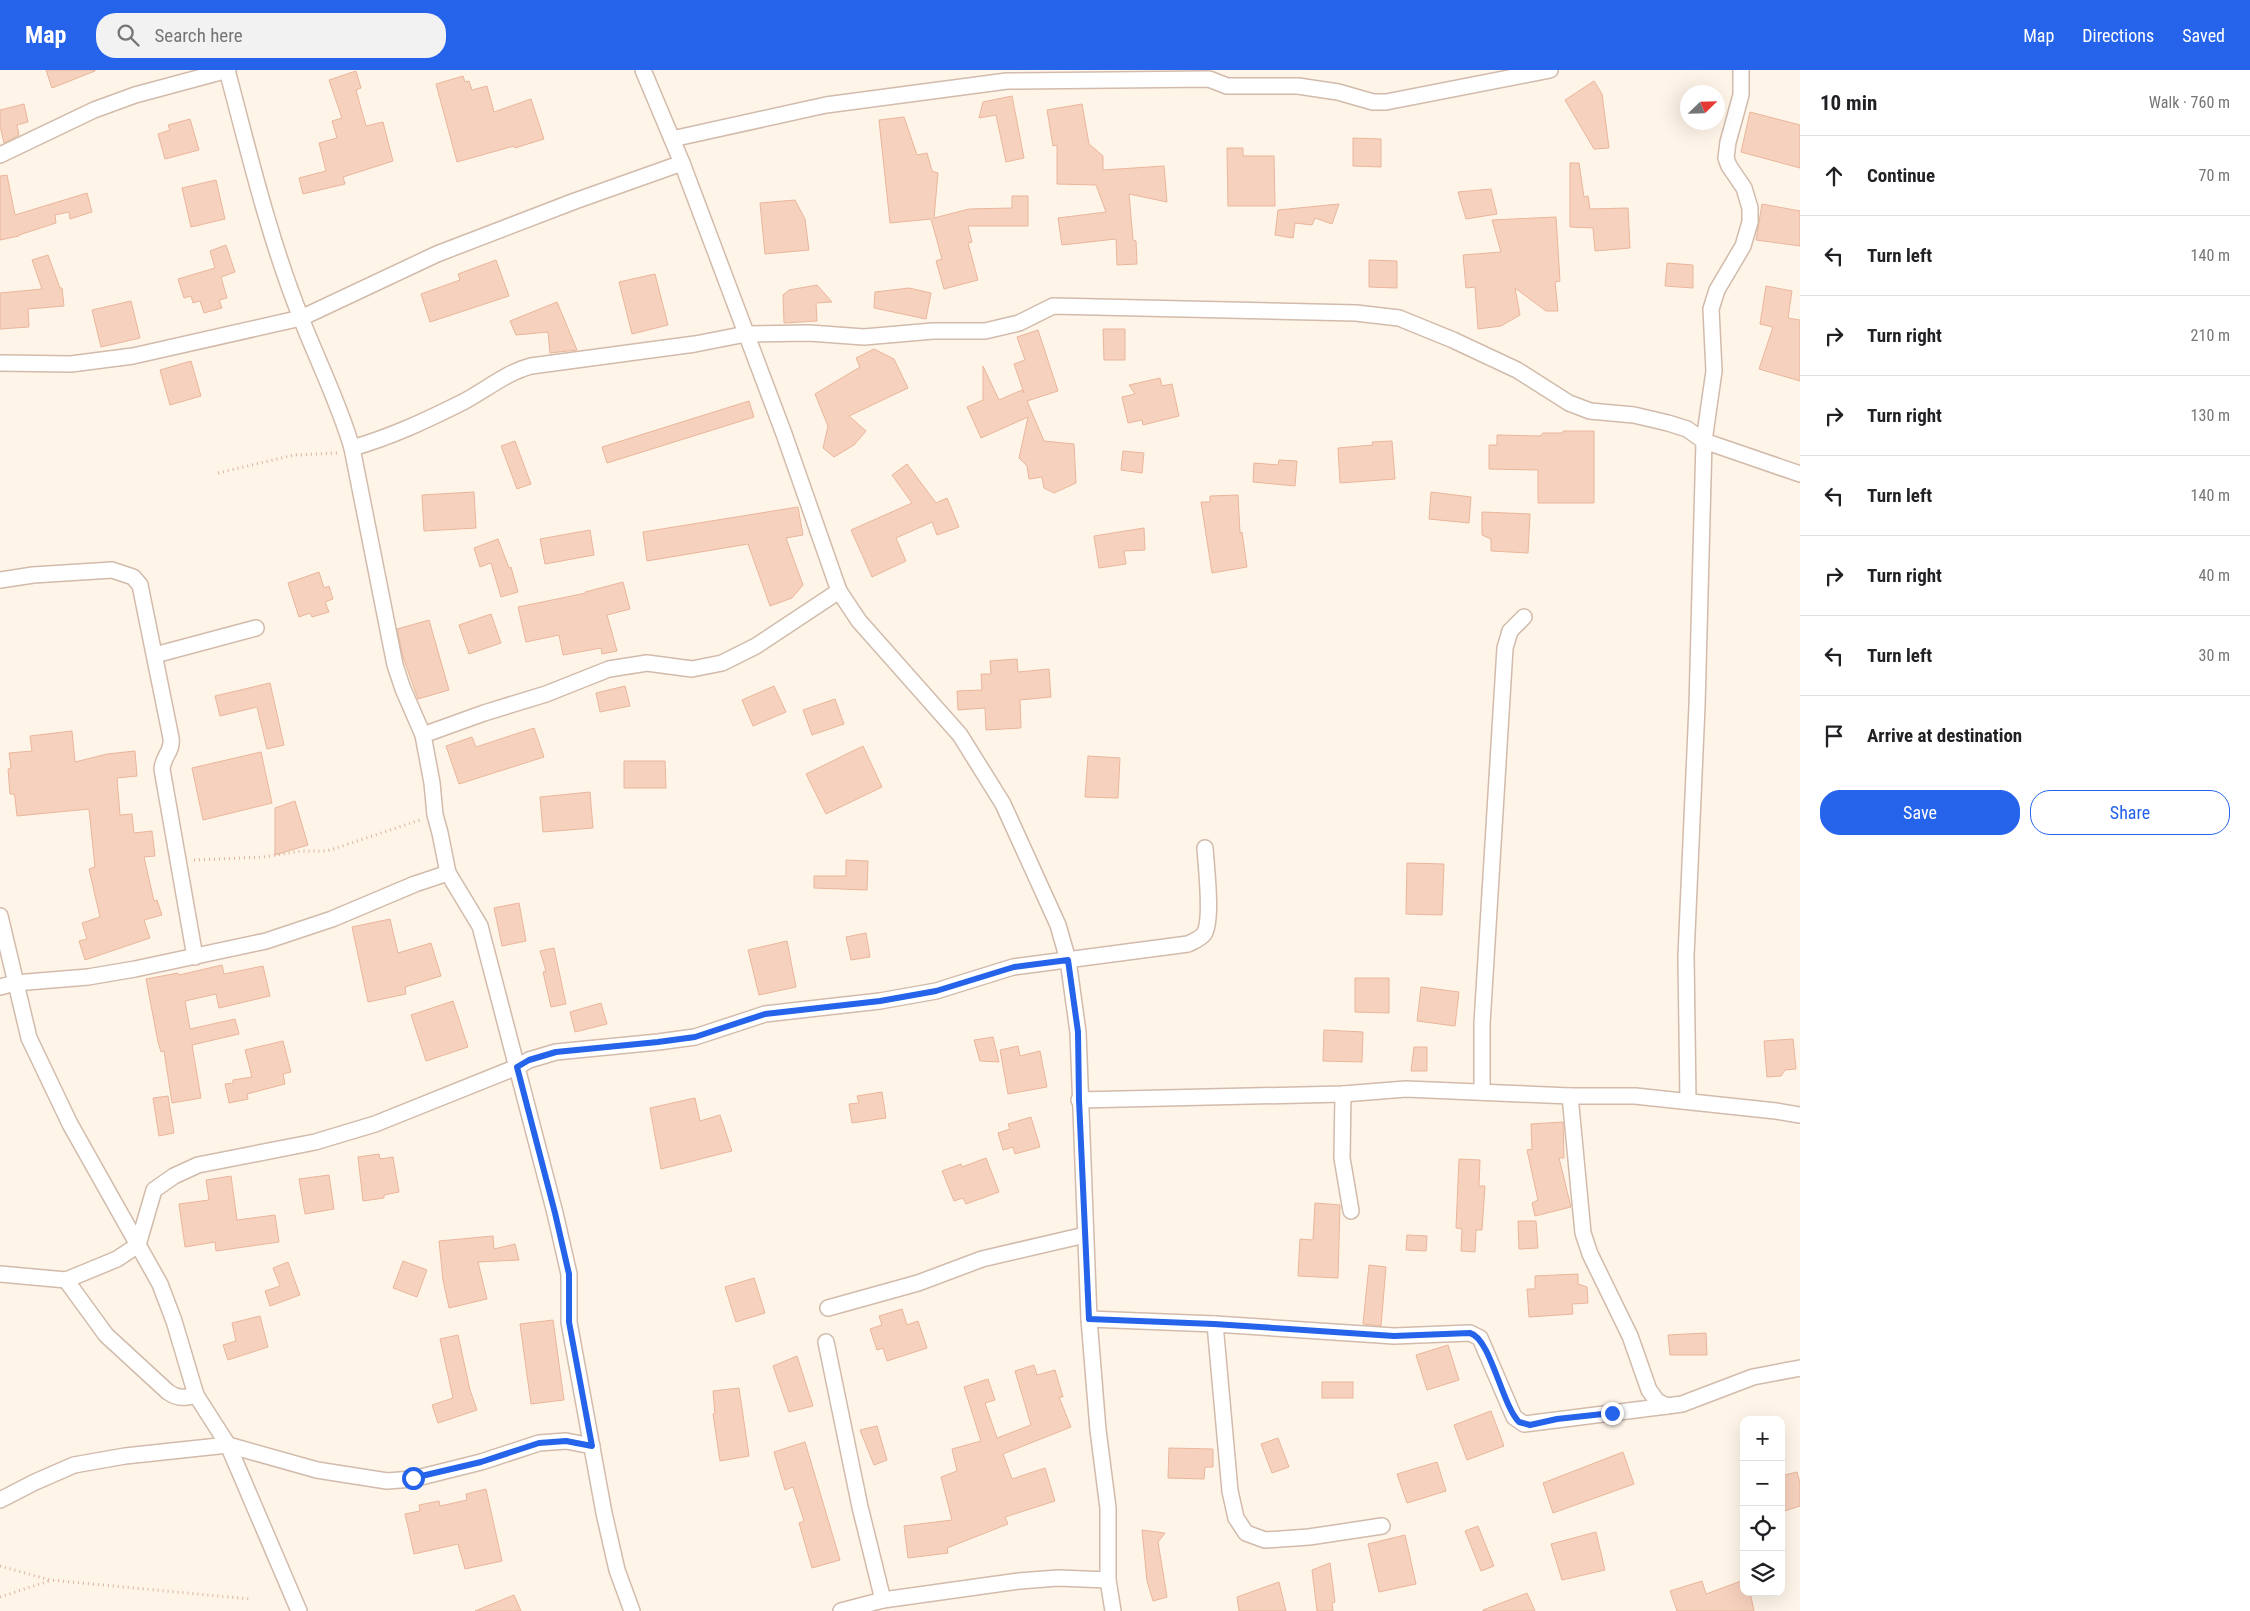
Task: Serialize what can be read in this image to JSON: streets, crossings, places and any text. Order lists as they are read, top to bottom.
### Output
{
  "north": "top right",
  "page": {
    "header": "Map",
    "search": "Search here",
    "nav": ["Map", "Directions", "Saved"],
    "heading": ["10 min", "Walk · 760 m"],
    "list": [
      ["Continue", "70 m"],
      ["Turn left", "140 m"],
      ["Turn right", "210 m"],
      ["Turn right", "130 m"],
      ["Turn left", "140 m"],
      ["Turn right", "40 m"],
      ["Turn left", "30 m"],
      "Arrive at destination"
    ],
    "buttons": ["Save", "Share"],
    "map_buttons": ["+", "−"]
  }
}
